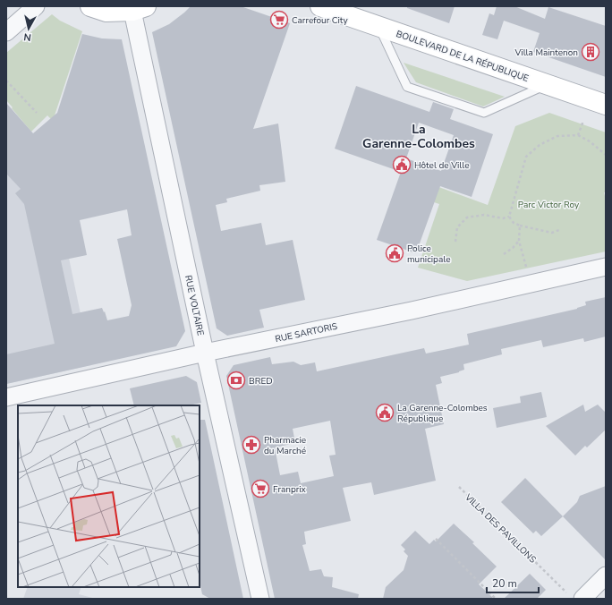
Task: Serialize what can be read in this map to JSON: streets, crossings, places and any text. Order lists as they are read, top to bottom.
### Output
{
  "streets": {
    "main road": ["BOULEVARD DE LA RÉPUBLIQUE"],
    "street": ["RUE VOLTAIRE", "RUE SARTORIS"],
    "path": ["VILLA DES PAVILLONS"]
  },
  "crossings": [
    ["RUE VOLTAIRE", "RUE SARTORIS"]
  ],
  "districts": ["La Garenne-Colombes"],
  "parks": ["Parc Victor Roy"],
  "places": {
    "supermarket": ["Carrefour City", "Franprix"],
    "building": ["Villa Maintenon"],
    "public building": ["Hôtel de Ville", "Police municipale", "La Garenne-Colombes République"],
    "bank": ["BRED"],
    "pharmacy": ["Pharmacie du Marché"]
  },
  "scale_bar": "20 m",
  "north": "bottom"
}
